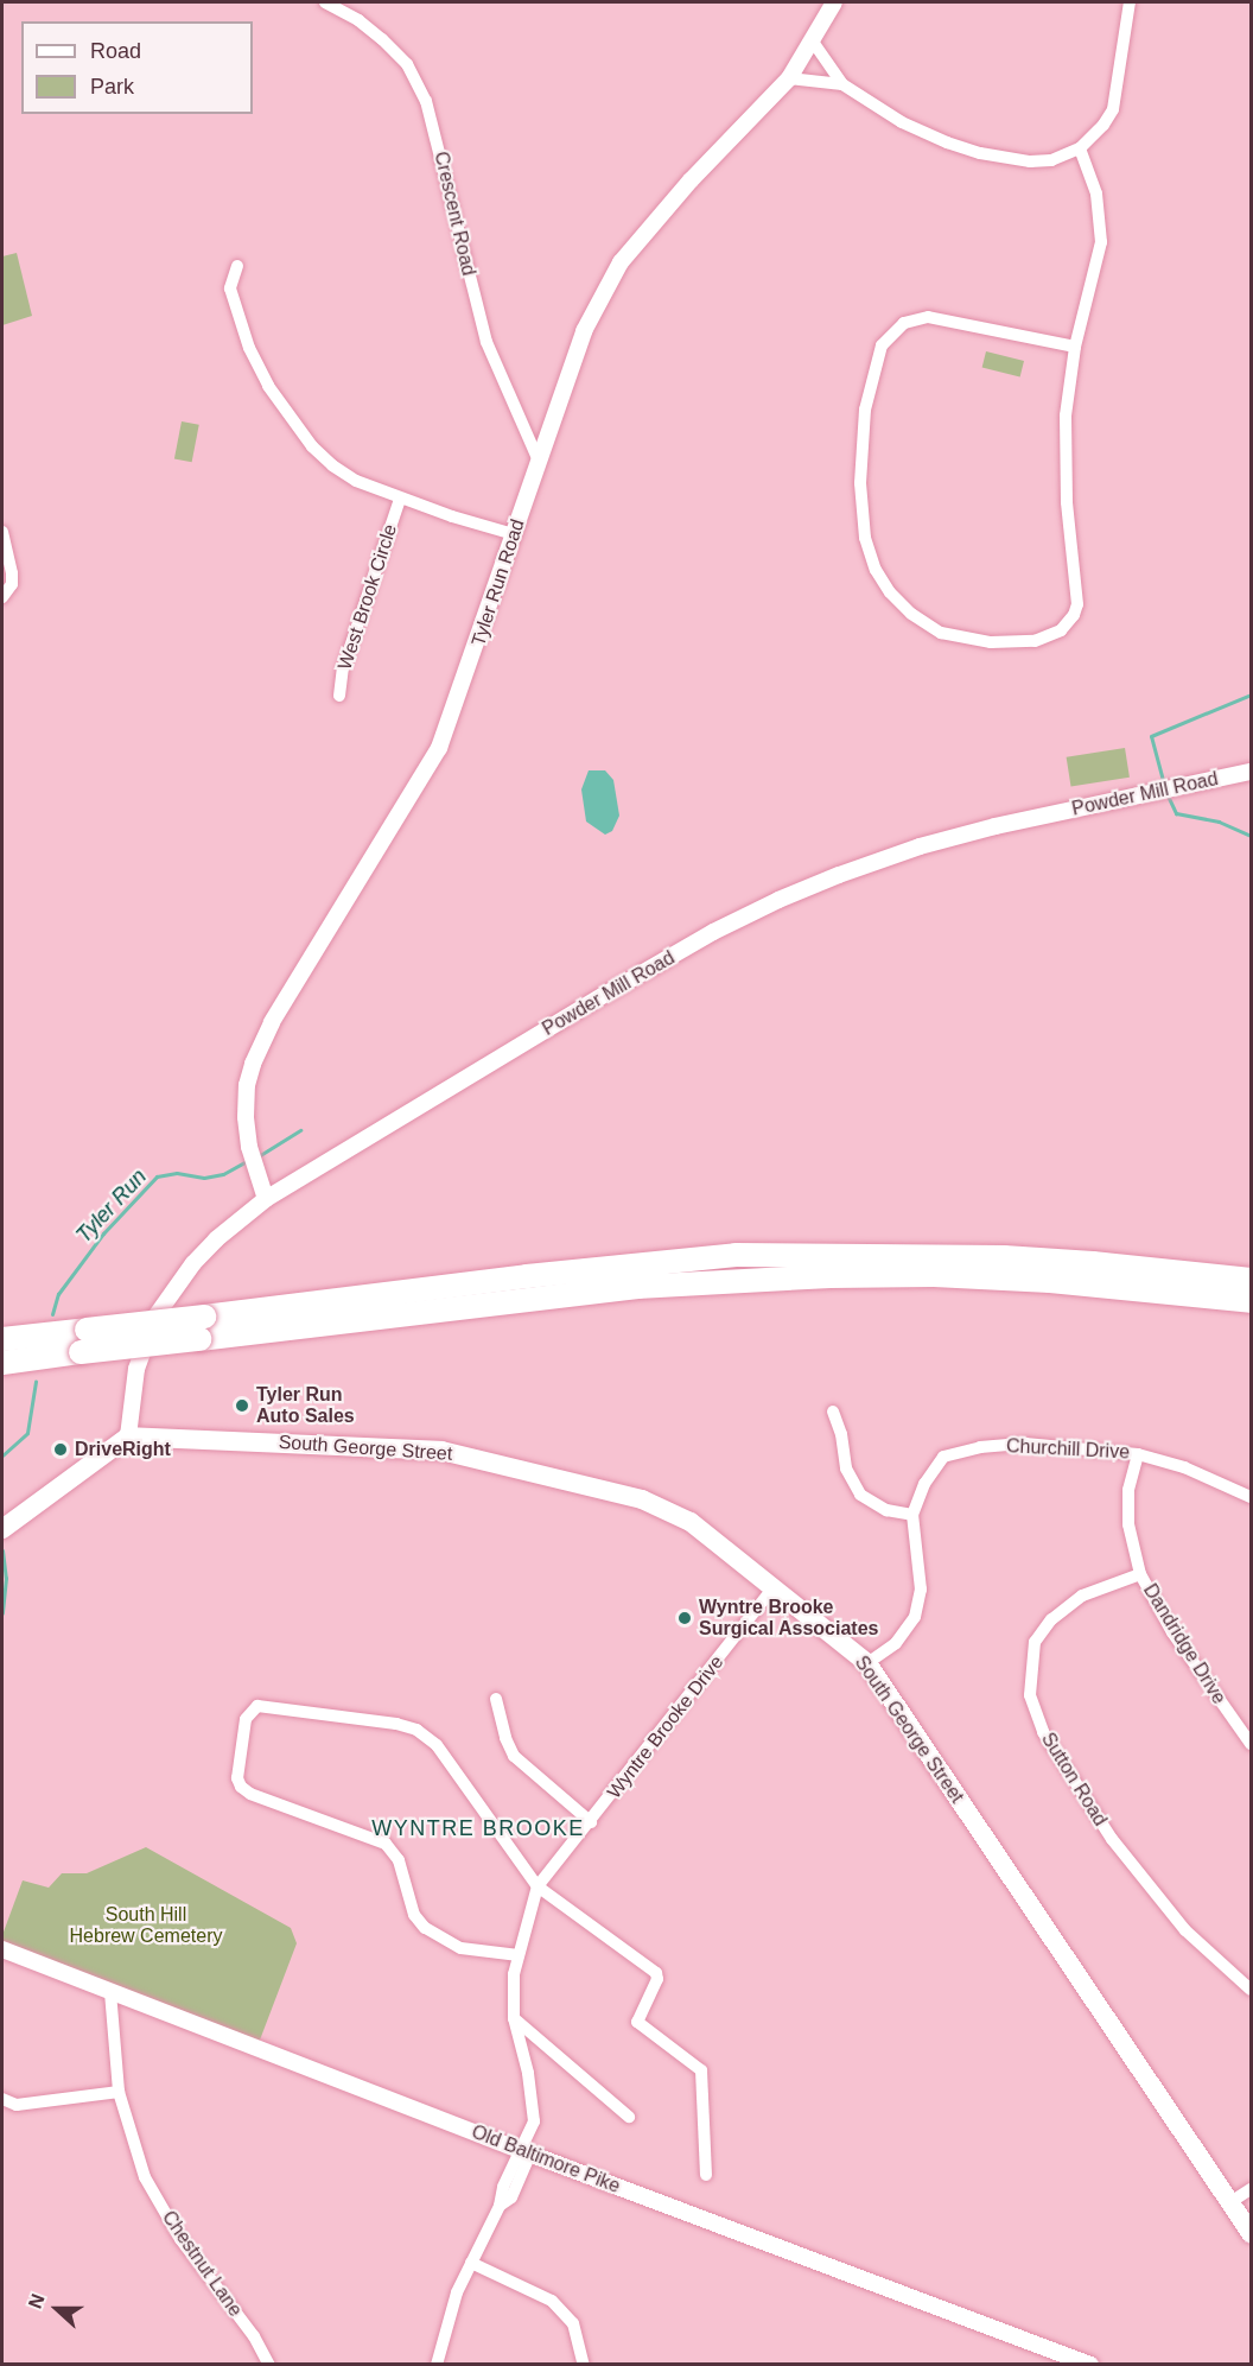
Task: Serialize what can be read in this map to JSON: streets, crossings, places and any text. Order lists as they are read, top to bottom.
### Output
{
  "streets": {
    "main road": ["South George Street"],
    "street": [
      "Crescent Road",
      "Tyler Run Road",
      "West Brook Circle",
      "Powder Mill Road",
      "Churchill Drive",
      "Dandridge Drive",
      "Wyntre Brooke Drive",
      "Sutton Road",
      "Old Baltimore Pike",
      "Chestnut Lane"
    ]
  },
  "crossings": [
    ["Crescent Road", "Tyler Run Road"],
    ["Tyler Run Road", "Powder Mill Road"],
    ["Powder Mill Road", "South George Street"],
    ["South George Street", "Churchill Drive"],
    ["South George Street", "Wyntre Brooke Drive"],
    ["Churchill Drive", "Dandridge Drive"],
    ["Dandridge Drive", "Sutton Road"],
    ["Wyntre Brooke Drive", "Old Baltimore Pike"],
    ["Old Baltimore Pike", "Chestnut Lane"]
  ],
  "districts": ["WYNTRE BROOKE"],
  "water": ["Tyler Run"],
  "parks": ["South Hill Hebrew Cemetery"],
  "places": ["Tyler Run Auto Sales", "DriveRight", "Wyntre Brooke Surgical Associates"],
  "legend": ["Road", "Park"],
  "north": "left"
}
